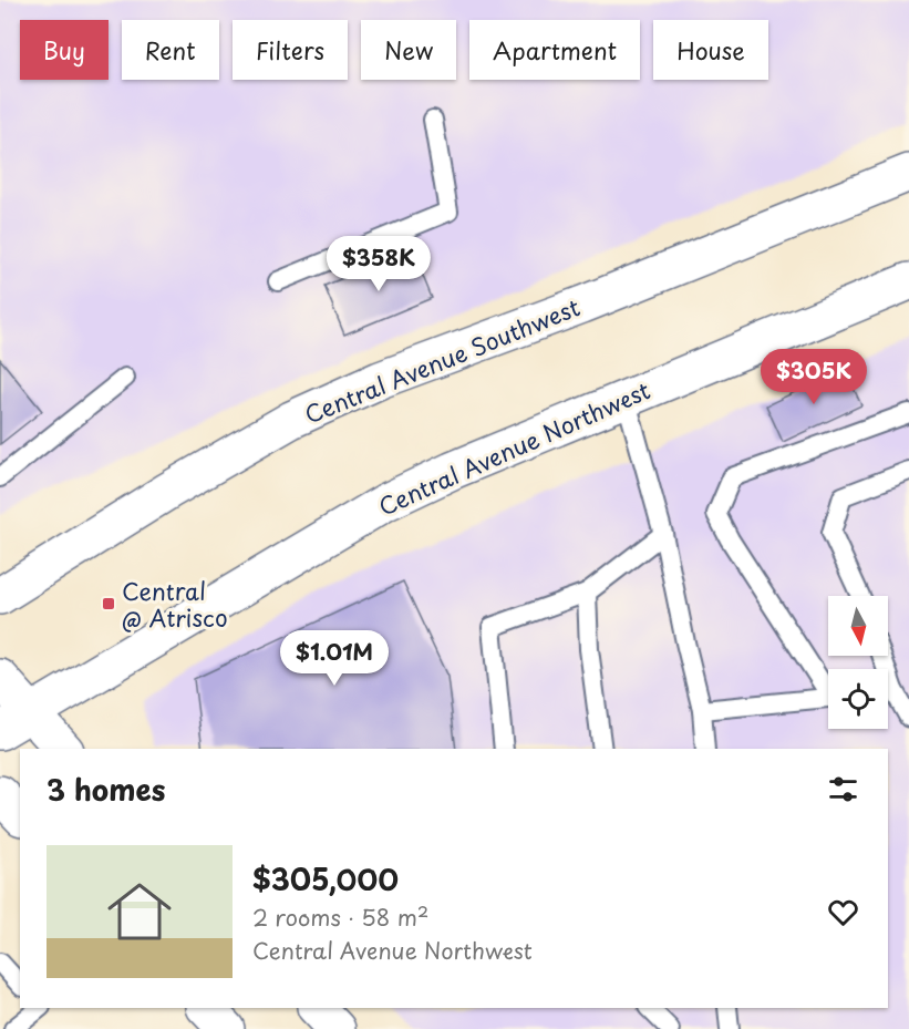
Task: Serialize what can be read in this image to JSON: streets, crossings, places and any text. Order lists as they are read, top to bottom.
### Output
{
  "streets": {
    "main road": ["Central Avenue Southwest", "Central Avenue Northwest"]
  },
  "places": {
    "transit": ["Central @ Atrisco"]
  },
  "north": "bottom",
  "page": {
    "chip": [
      "Buy",
      "Rent",
      "Filters",
      "New",
      "Apartment",
      "House"
    ],
    "price": ["$358K", "$305K", "$1.01M"],
    "heading": "3 homes",
    "list": [
      {
        "name": "$305,000",
        "note": "2 rooms · 58 m² · Central Avenue Northwest"
      }
    ]
  }
}
